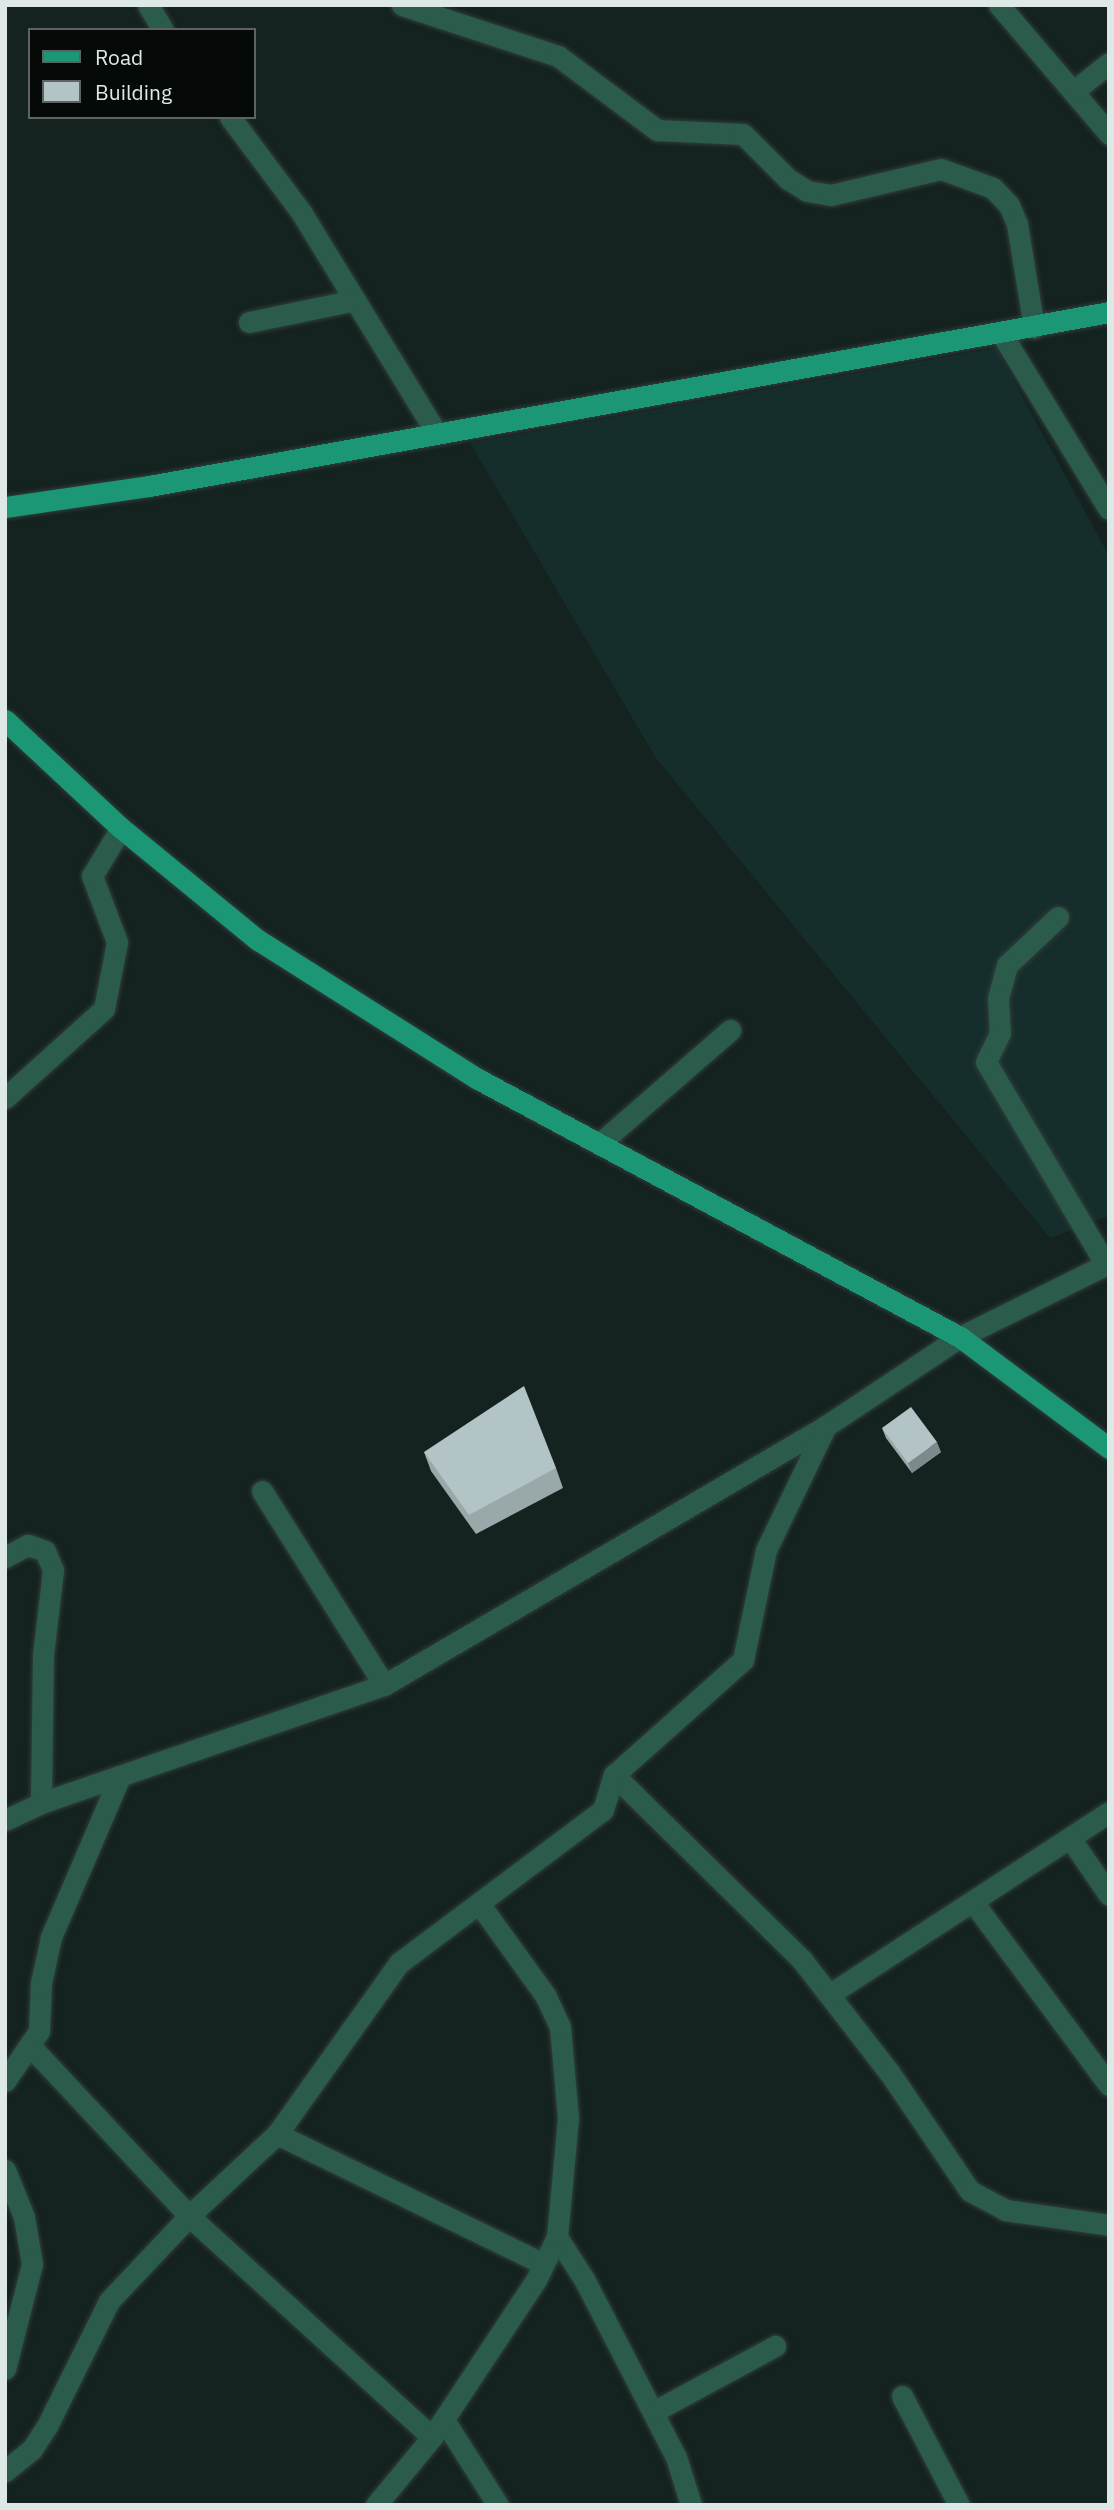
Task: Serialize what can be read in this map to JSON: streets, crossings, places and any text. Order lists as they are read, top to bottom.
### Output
{
  "legend": ["Road", "Building"]
}
